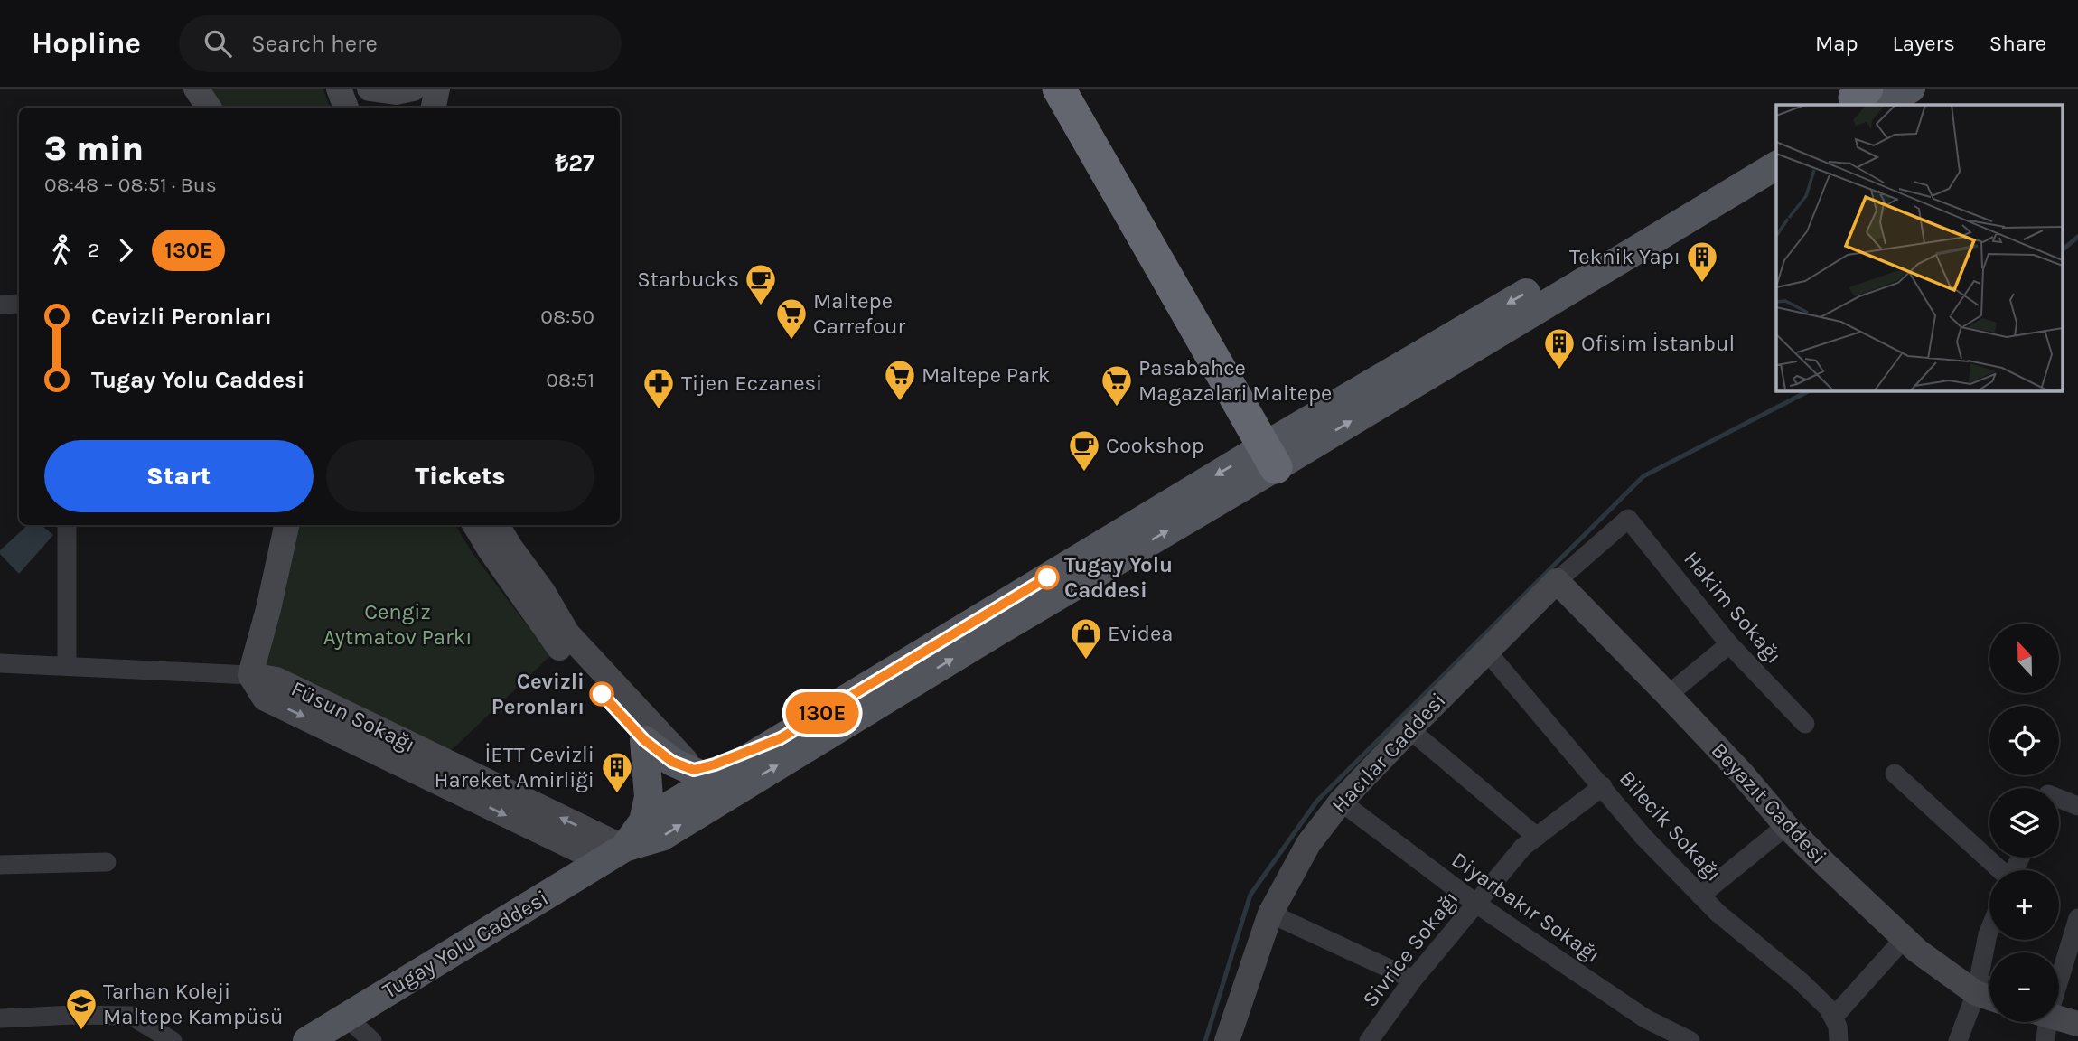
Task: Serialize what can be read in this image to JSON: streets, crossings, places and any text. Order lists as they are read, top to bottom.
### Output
{
  "streets": {
    "main road": ["Tugay Yolu Caddesi"],
    "street": [
      "Hakim Sokağı",
      "Füsun Sokağı",
      "Hacılar Caddesi",
      "Beyazıt Caddesi",
      "Bilecik Sokağı",
      "Diyarbakır Sokağı",
      "Sivrice Sokağı"
    ]
  },
  "crossings": [
    ["Hakim Sokağı", "Hacılar Caddesi"],
    ["Füsun Sokağı", "Tugay Yolu Caddesi"],
    ["Hacılar Caddesi", "Beyazıt Caddesi"],
    ["Hacılar Caddesi", "Bilecik Sokağı"],
    ["Hacılar Caddesi", "Diyarbakır Sokağı"],
    ["Bilecik Sokağı", "Sivrice Sokağı"],
    ["Diyarbakır Sokağı", "Sivrice Sokağı"]
  ],
  "parks": ["Cengiz Aytmatov Parkı"],
  "places": {
    "building": ["Teknik Yapı", "Ofisim İstanbul", "İETT Cevizli Hareket Amirliği"],
    "cafe": ["Starbucks", "Cookshop"],
    "supermarket": ["Maltepe Carrefour", "Maltepe Park", "Pasabahce Magazalari Maltepe"],
    "pharmacy": ["Tijen Eczanesi"],
    "other": ["Tugay Yolu Caddesi", "Cevizli Peronları"],
    "shop": ["Evidea"],
    "school or university": ["Tarhan Koleji Maltepe Kampüsü"]
  },
  "lines": ["bus line 130E"],
  "north": "top",
  "page": {
    "header": "Hopline",
    "search": "Search here",
    "nav": ["Map", "Layers", "Share"],
    "on_map": "130E",
    "heading": ["3 min", "08:48 – 08:51 · Bus", "₺27"],
    "legs": ["2", "130E"],
    "list": [
      {
        "name": "Cevizli Peronları",
        "value": "08:50"
      },
      {
        "name": "Tugay Yolu Caddesi",
        "value": "08:51"
      }
    ],
    "buttons": ["Start", "Tickets"],
    "map_buttons": ["+", "−"]
  }
}
